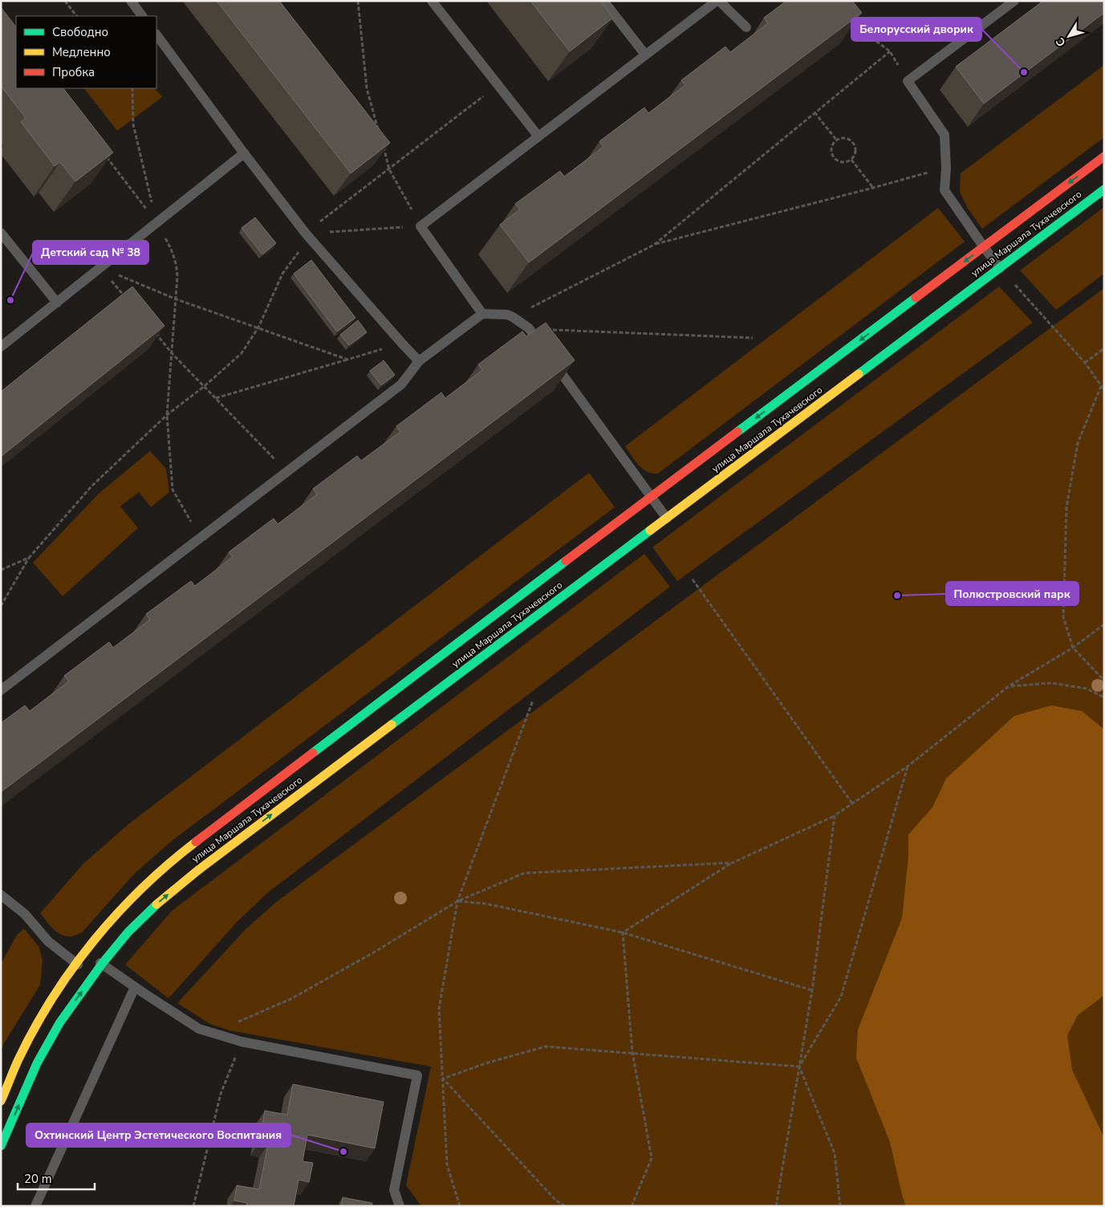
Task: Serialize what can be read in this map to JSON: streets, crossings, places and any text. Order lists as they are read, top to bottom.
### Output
{
  "streets": {
    "street": ["улица Маршала Тухачевского"]
  },
  "places": [
    "Белорусский дворик",
    "Детский сад № 38",
    "Полюстровский парк",
    "Охтинский Центр Эстетического Воспитания"
  ],
  "legend": ["Свободно", "Медленно", "Пробка"],
  "scale_bar": "20 m",
  "north": "bottom left"
}
